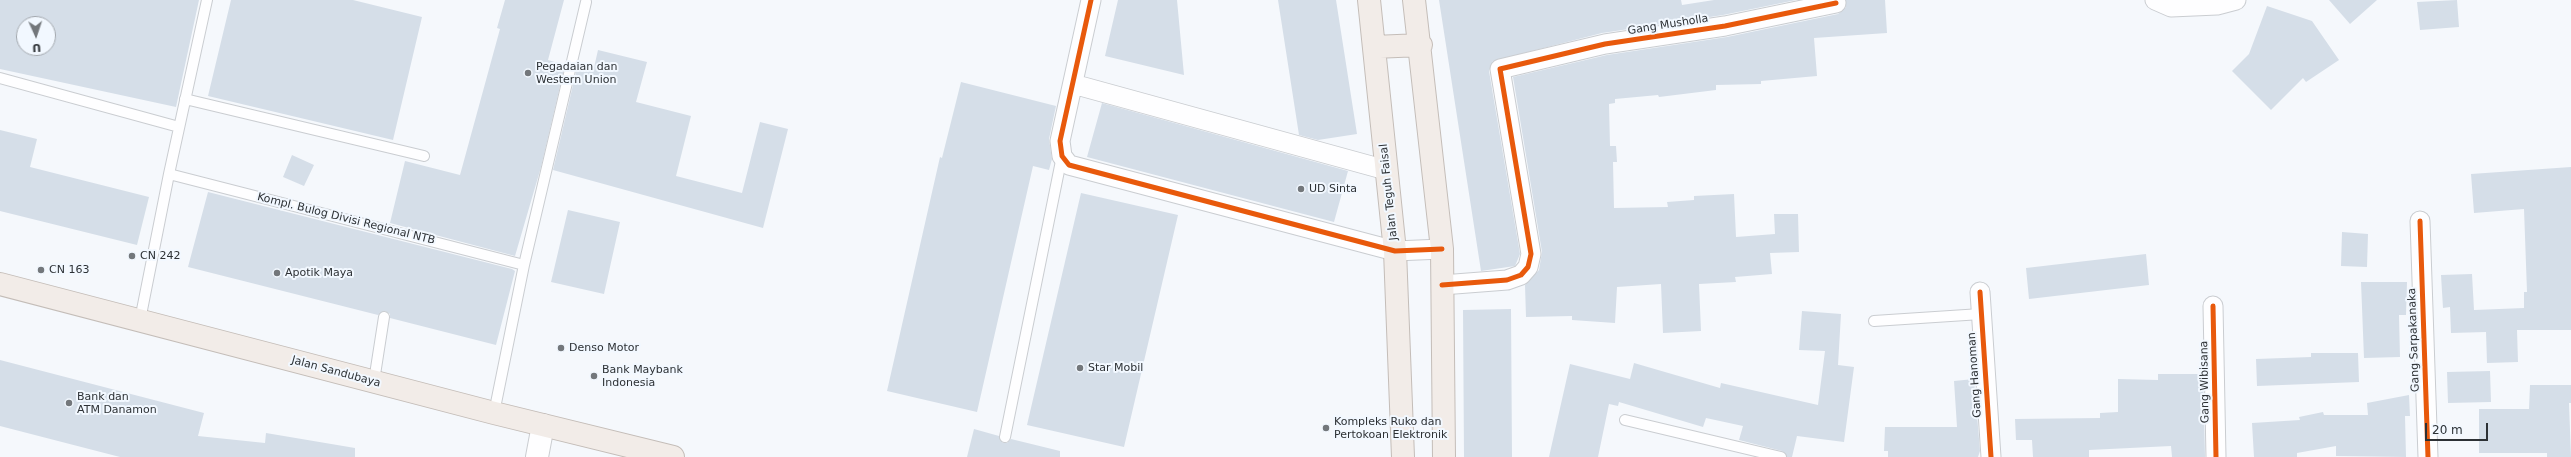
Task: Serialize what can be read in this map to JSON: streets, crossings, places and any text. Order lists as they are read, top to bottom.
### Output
{
  "streets": {
    "highway": ["Jalan Teguh Faisal", "Jalan Sandubaya"],
    "street": [
      "Gang Musholla",
      "Gang Sarpakanaka",
      "Gang Hanoman",
      "Gang Wibisana"
    ],
    "lane": ["Kompl. Bulog Divisi Regional NTB"]
  },
  "places": [
    "Pegadaian dan Western Union",
    "UD Sinta",
    "CN 242",
    "CN 163",
    "Apotik Maya",
    "Denso Motor",
    "Star Mobil",
    "Bank Maybank Indonesia",
    "Bank dan ATM Danamon",
    "Kompleks Ruko dan Pertokoan Elektronik"
  ],
  "scale_bar": "20 m",
  "north": "bottom"
}
